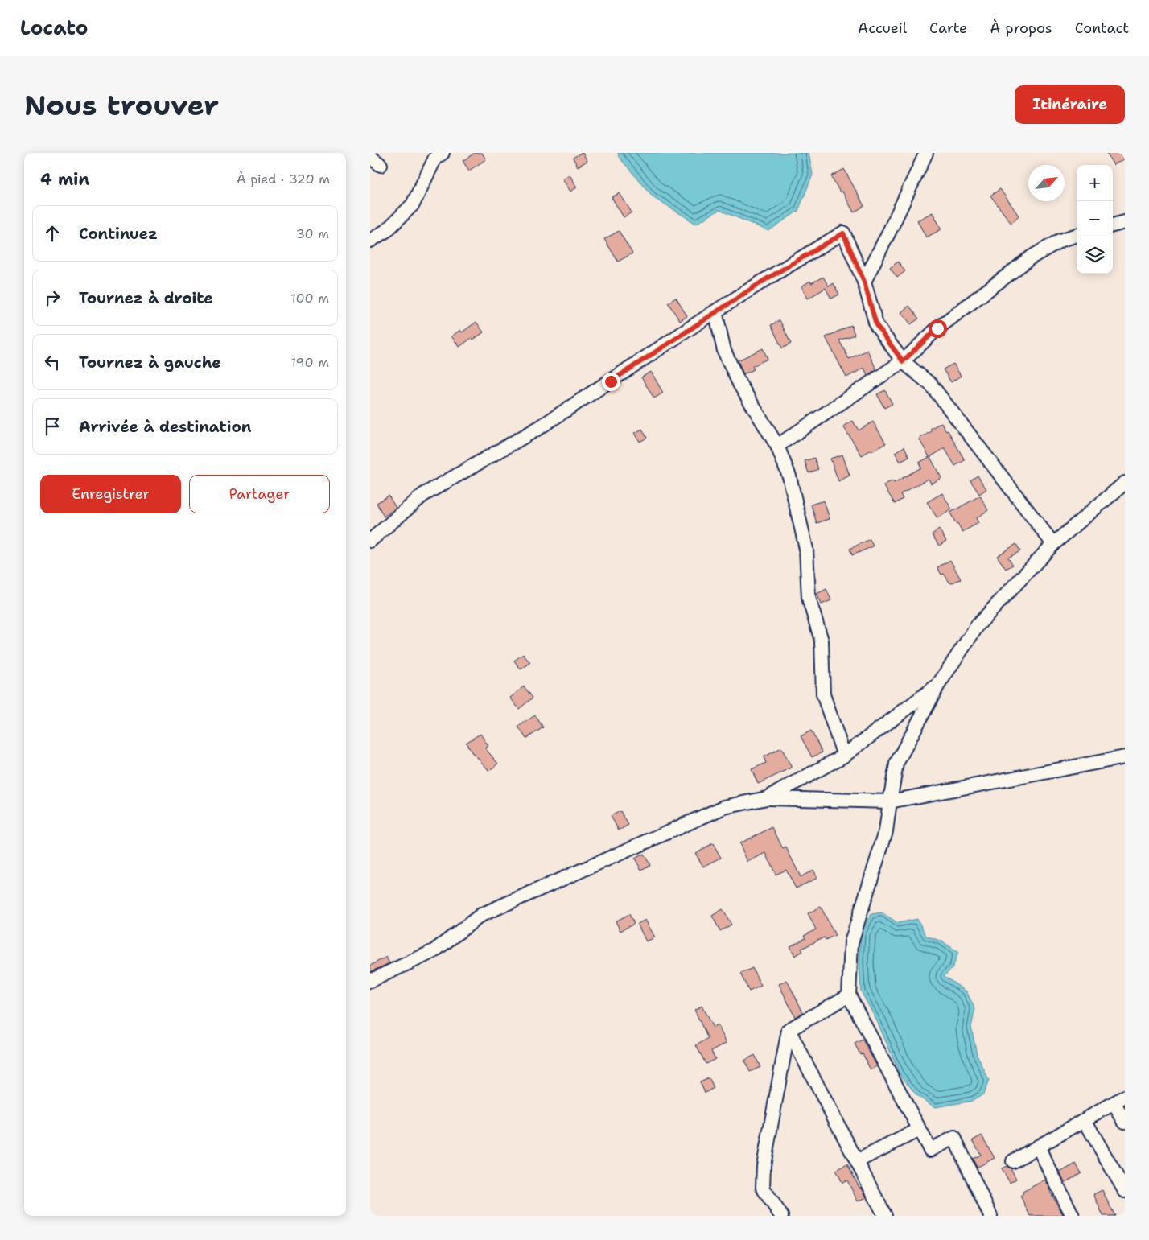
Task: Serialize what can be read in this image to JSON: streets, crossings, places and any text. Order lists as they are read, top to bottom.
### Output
{
  "north": "top right",
  "page": {
    "header": "Locato",
    "nav": [
      "Accueil",
      "Carte",
      "À propos",
      "Contact"
    ],
    "buttons": [
      "Itinéraire",
      ["Enregistrer", "Partager"]
    ],
    "title": "Nous trouver",
    "heading": ["4 min", "À pied · 320 m"],
    "map_buttons": ["+", "−"],
    "list": [
      ["Continuez", "30 m"],
      ["Tournez à droite", "100 m"],
      ["Tournez à gauche", "190 m"],
      "Arrivée à destination"
    ]
  }
}
